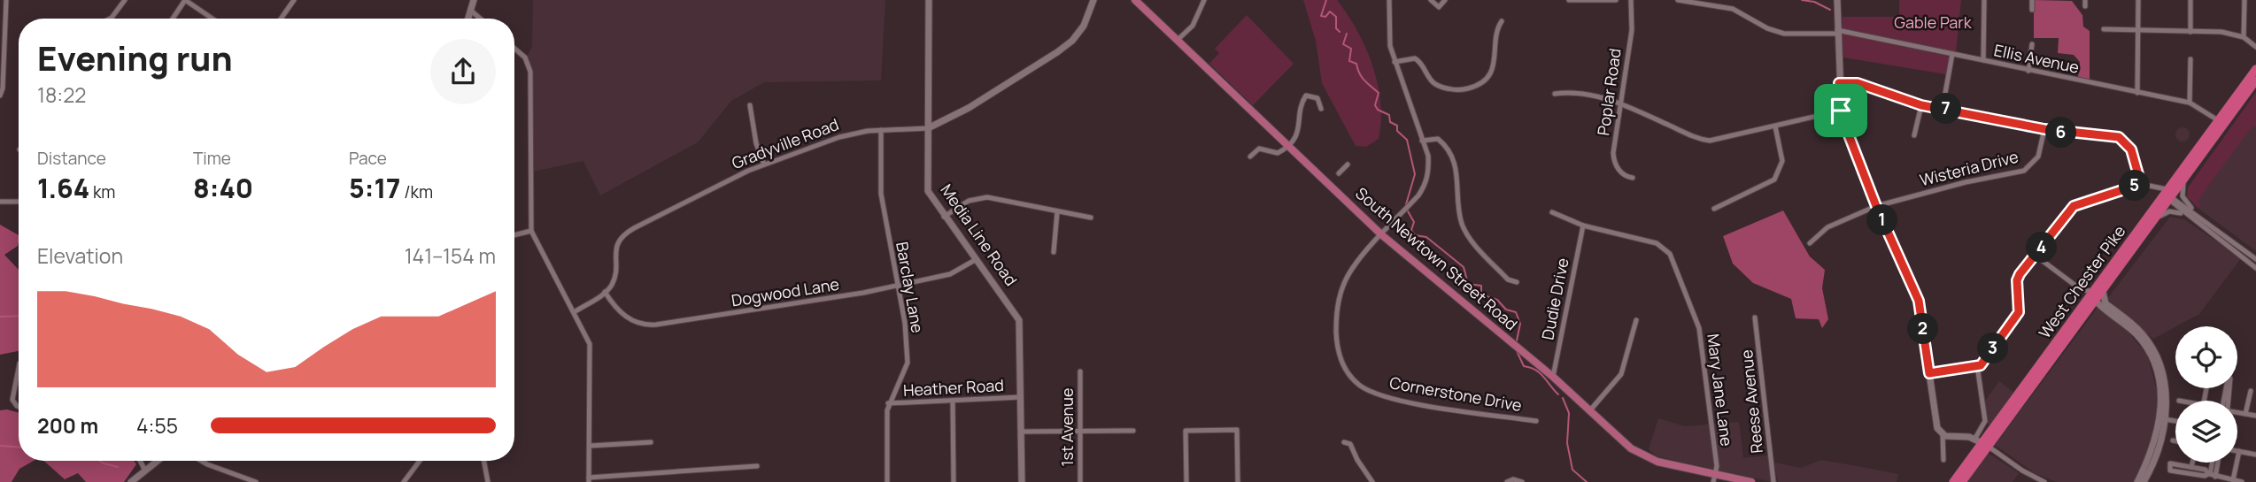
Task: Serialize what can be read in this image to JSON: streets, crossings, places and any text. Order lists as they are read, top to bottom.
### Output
{
  "streets": {
    "highway": ["West Chester Pike"],
    "main road": ["Gradyville Road", "Media Line Road", "South Newtown Street Road"],
    "street": [
      "Ellis Avenue",
      "Poplar Road",
      "Wisteria Drive",
      "Barclay Lane",
      "Dogwood Lane",
      "Dudie Drive",
      "Heather Road",
      "Mary Jane Lane",
      "Cornerstone Drive",
      "Reese Avenue",
      "1st Avenue"
    ]
  },
  "crossings": [
    ["Ellis Avenue", "West Chester Pike"],
    ["Gradyville Road", "Media Line Road"],
    ["Gradyville Road", "Barclay Lane"],
    ["Gradyville Road", "Dogwood Lane"],
    ["Media Line Road", "Dogwood Lane"],
    ["Media Line Road", "Heather Road"],
    ["South Newtown Street Road", "Dudie Drive"],
    ["South Newtown Street Road", "Mary Jane Lane"],
    ["South Newtown Street Road", "Cornerstone Drive"],
    ["Barclay Lane", "Dogwood Lane"],
    ["Barclay Lane", "Heather Road"],
    ["Dudie Drive", "Mary Jane Lane"]
  ],
  "parks": ["Gable Park"],
  "page": {
    "heading": ["Evening run", "18:22"],
    "pins": [
      "7",
      "6",
      "5",
      "1",
      "4",
      "2",
      "3"
    ],
    "stats": [
      ["Distance", "1.64 km"],
      ["Time", "8:40"],
      ["Pace", "5:17 /km"]
    ],
    "chart": ["Elevation", "141–154 m"],
    "list": [
      {
        "name": "200 m",
        "note": "4:55"
      }
    ]
  }
}
